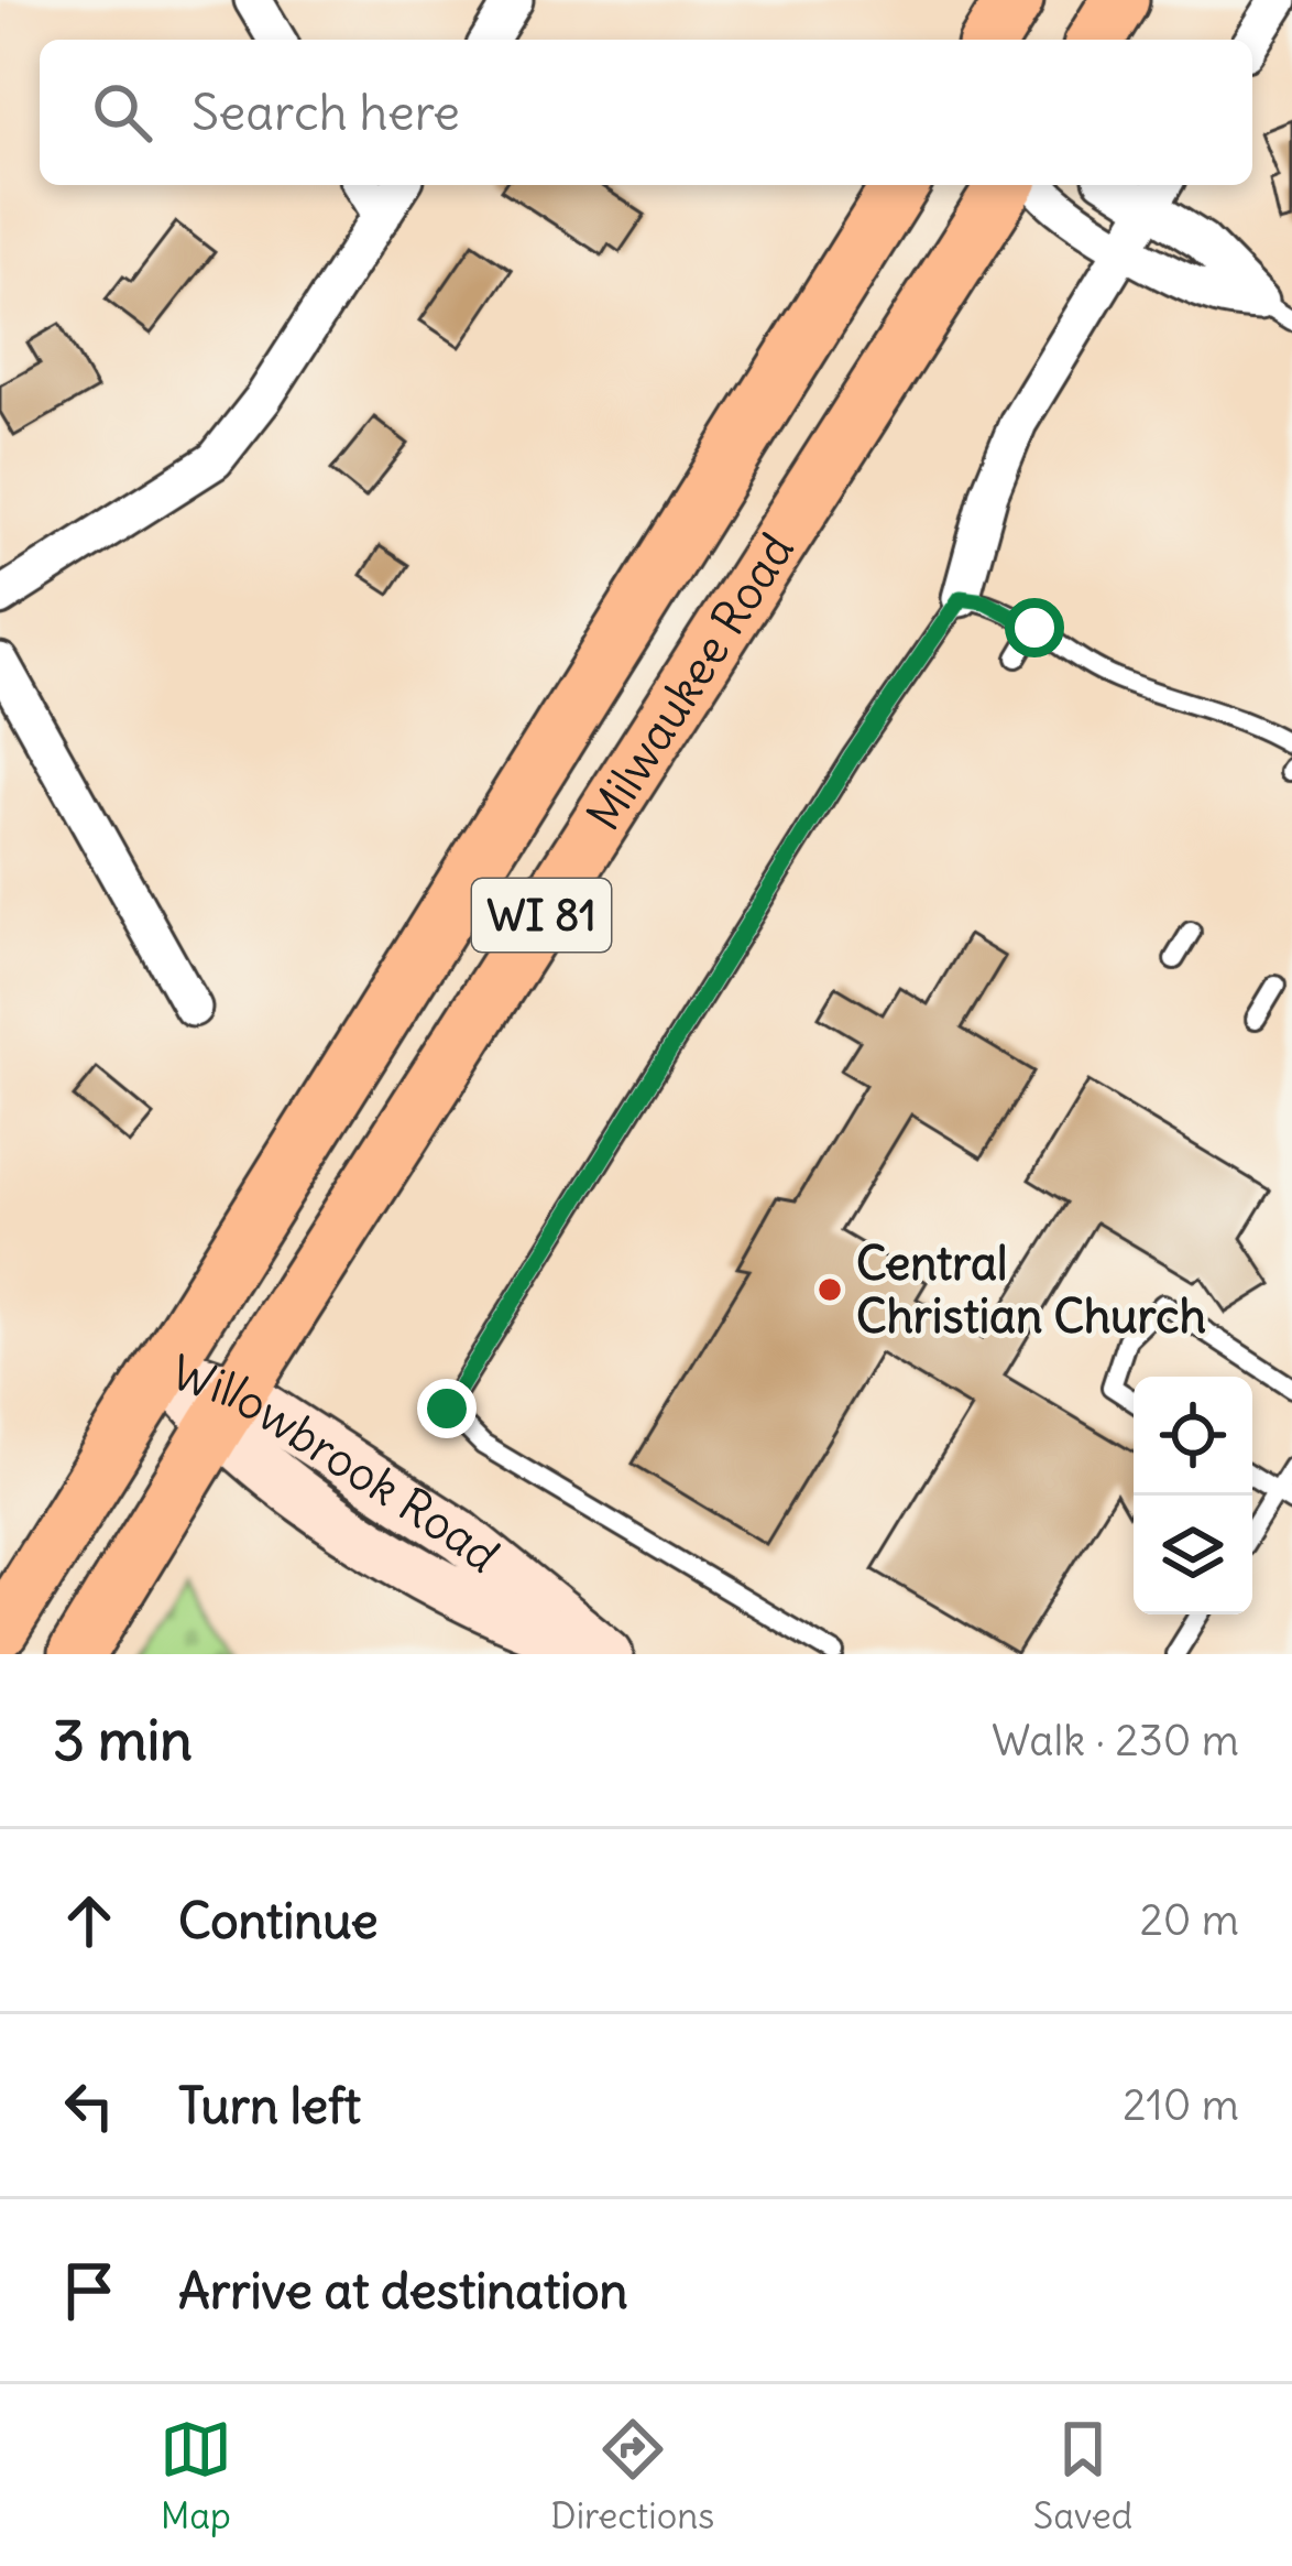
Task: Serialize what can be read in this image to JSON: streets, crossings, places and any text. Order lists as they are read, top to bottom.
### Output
{
  "streets": {
    "main road": ["Milwaukee Road", "WI 81"],
    "street": ["Willowbrook Road"]
  },
  "crossings": [
    ["Milwaukee Road", "Willowbrook Road"]
  ],
  "places": ["Central Christian Church"],
  "page": {
    "search": "Search here",
    "heading": ["3 min", "Walk · 230 m"],
    "list": [
      ["Continue", "20 m"],
      ["Turn left", "210 m"],
      "Arrive at destination"
    ],
    "nav": ["Map", "Directions", "Saved"]
  }
}
